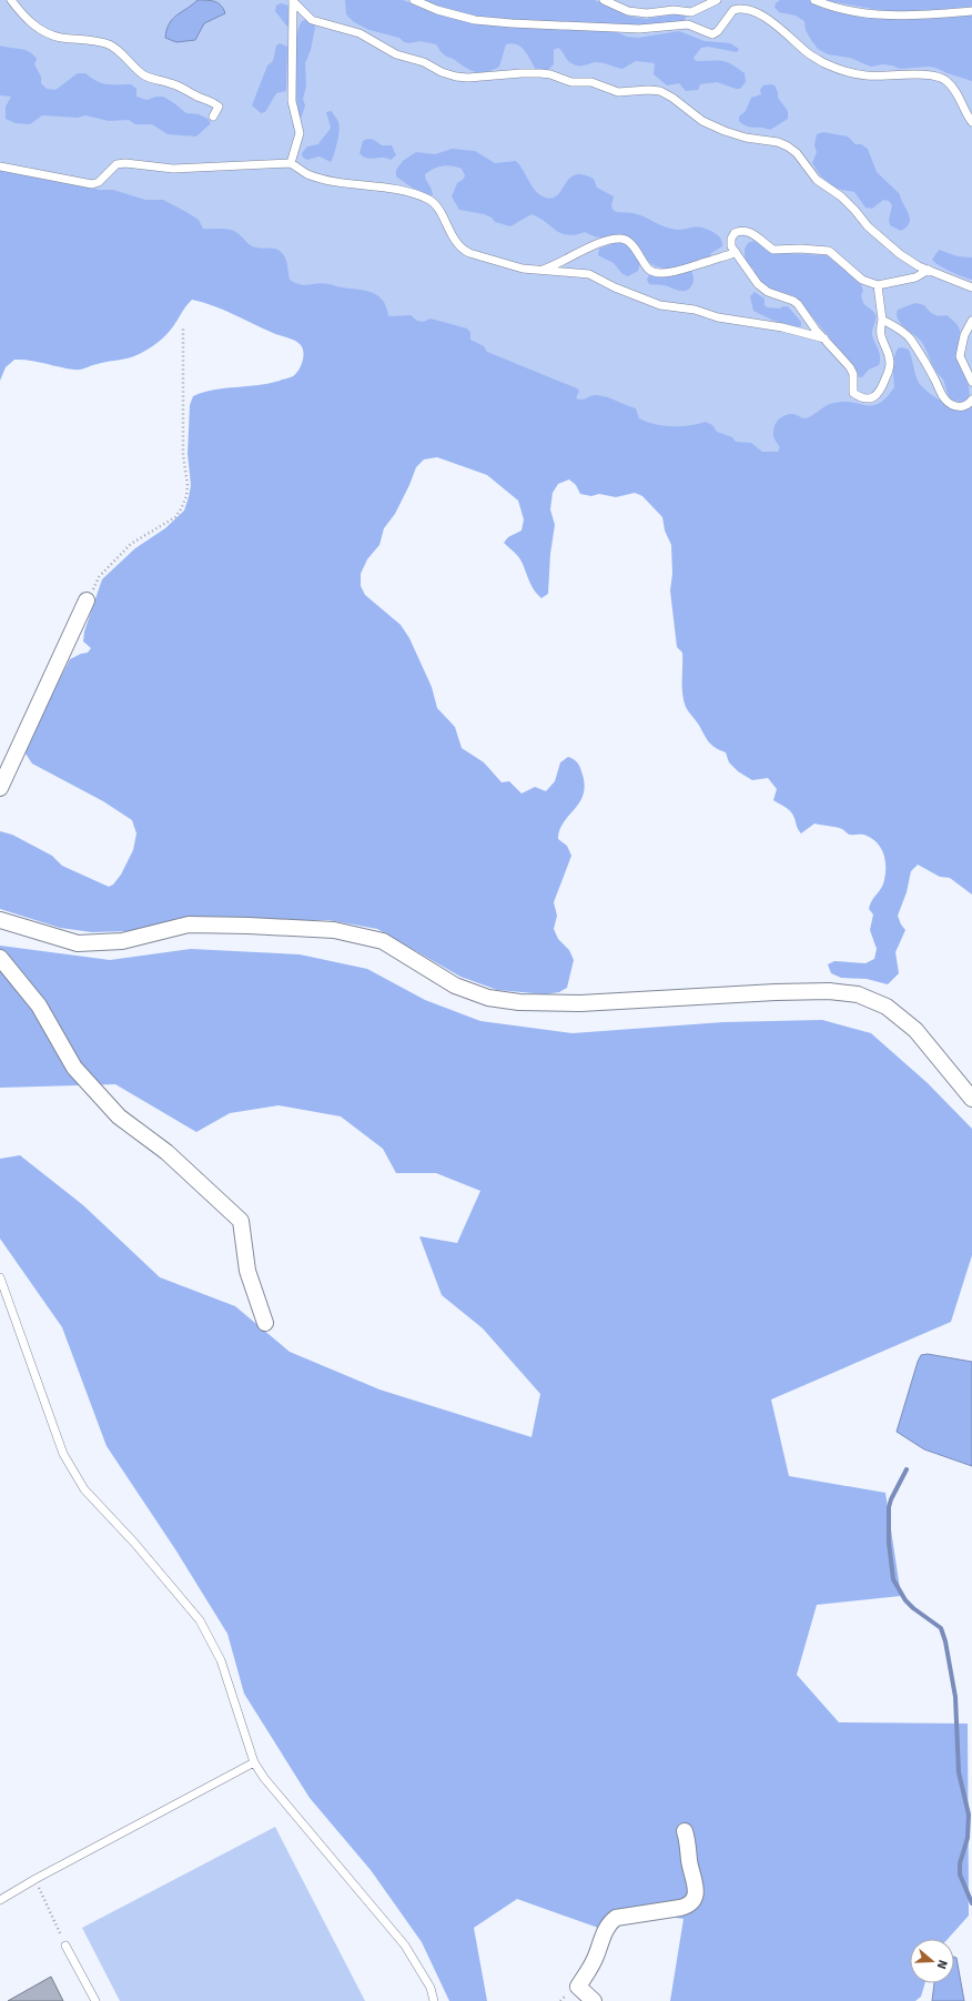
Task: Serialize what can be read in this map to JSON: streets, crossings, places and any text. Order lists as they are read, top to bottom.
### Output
{
  "north": "right"
}
